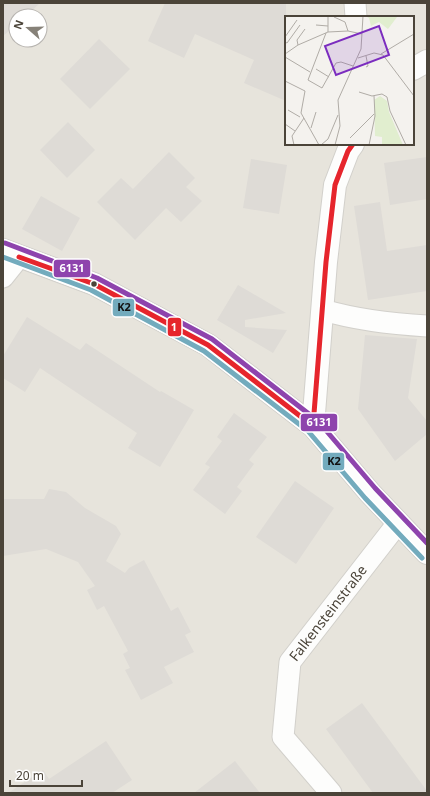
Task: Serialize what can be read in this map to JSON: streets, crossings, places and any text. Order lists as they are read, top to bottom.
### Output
{
  "streets": {
    "street": ["Falkensteinstraße"]
  },
  "lines": ["transit line 1", "transit line 6131", "transit line K2"],
  "scale_bar": "20 m",
  "north": "left"
}
